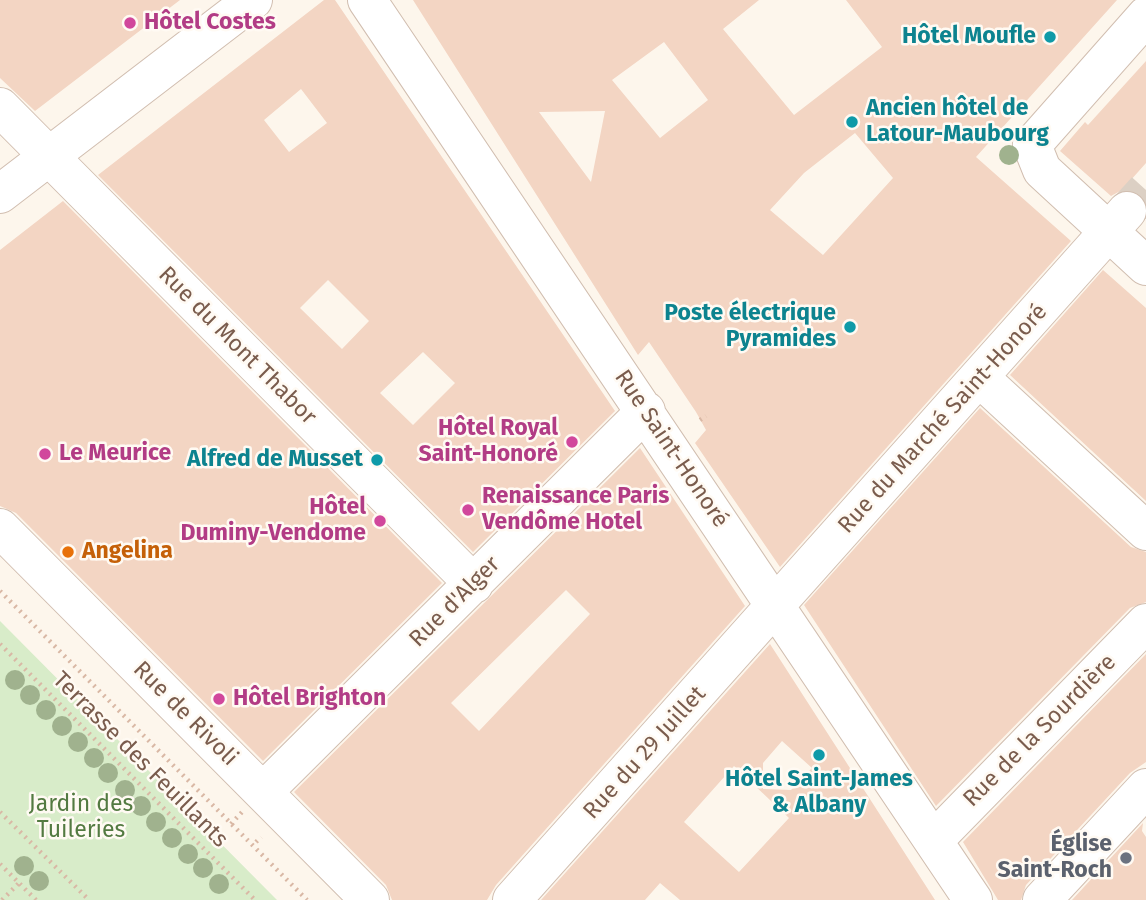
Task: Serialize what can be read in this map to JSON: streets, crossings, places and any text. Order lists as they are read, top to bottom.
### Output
{
  "streets": {
    "street": [
      "Rue du Mont Thabor",
      "Rue du Marché Saint-Honoré",
      "Rue Saint-Honoré",
      "Rue d'Alger",
      "Rue de Rivoli",
      "Rue de la Sourdière",
      "Rue du 29 Juillet"
    ],
    "path": ["Terrasse des Feuillants"]
  },
  "crossings": [
    ["Rue du Mont Thabor", "Rue d'Alger"],
    ["Rue du Marché Saint-Honoré", "Rue Saint-Honoré"],
    ["Rue du Marché Saint-Honoré", "Rue du 29 Juillet"],
    ["Rue Saint-Honoré", "Rue d'Alger"],
    ["Rue Saint-Honoré", "Rue de la Sourdière"],
    ["Rue Saint-Honoré", "Rue du 29 Juillet"],
    ["Rue d'Alger", "Rue de Rivoli"]
  ],
  "parks": ["Jardin des Tuileries"],
  "places": [
    "Hôtel Costes",
    "Hôtel Moufle",
    "Ancien hôtel de Latour-Maubourg",
    "Poste électrique Pyramides",
    "Hôtel Royal Saint-Honoré",
    "Le Meurice",
    "Alfred de Musset",
    "Renaissance Paris Vendôme Hotel",
    "Hôtel Duminy-Vendome",
    "Angelina",
    "Hôtel Brighton",
    "Hôtel Saint-James & Albany",
    "Église Saint-Roch"
  ]
}
